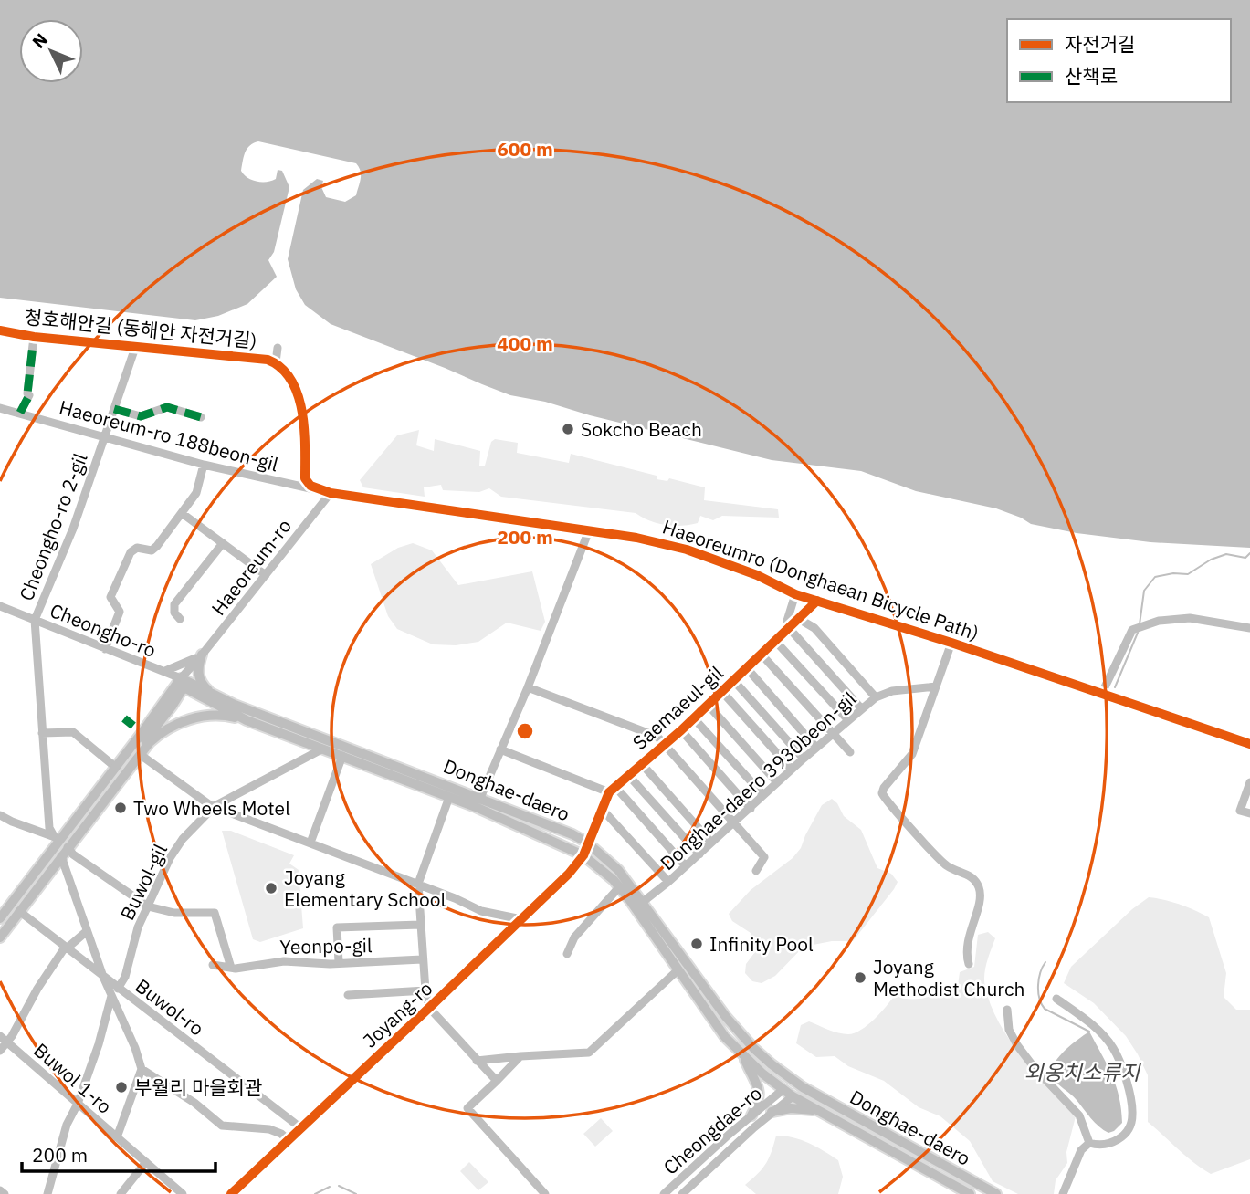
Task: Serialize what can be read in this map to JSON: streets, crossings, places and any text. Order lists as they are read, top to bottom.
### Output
{
  "streets": {
    "main road": ["Donghae-daero"],
    "street": [
      "청호해안길 (동해안 자전거길)",
      "Haeoreum-ro 188beon-gil",
      "Cheongho-ro 2-gil",
      "Haeoreum-ro",
      "Haeoreumro (Donghaean Bicycle Path)",
      "Cheongho-ro",
      "Saemaeul-gil",
      "Donghae-daero 3930beon-gil",
      "Buwol-gil",
      "Yeonpo-gil",
      "Buwol-ro",
      "Joyang-ro",
      "Buwol 1-ro",
      "Cheongdae-ro"
    ]
  },
  "crossings": [
    ["청호해안길 (동해안 자전거길)", "Haeoreum-ro 188beon-gil"],
    ["청호해안길 (동해안 자전거길)", "Cheongho-ro 2-gil"],
    ["청호해안길 (동해안 자전거길)", "Haeoreum-ro"],
    ["청호해안길 (동해안 자전거길)", "Haeoreumro (Donghaean Bicycle Path)"],
    ["Haeoreum-ro 188beon-gil", "Cheongho-ro 2-gil"],
    ["Haeoreum-ro 188beon-gil", "Haeoreum-ro"],
    ["Haeoreum-ro 188beon-gil", "Haeoreumro (Donghaean Bicycle Path)"],
    ["Cheongho-ro 2-gil", "Cheongho-ro"],
    ["Haeoreum-ro", "Haeoreumro (Donghaean Bicycle Path)"],
    ["Haeoreum-ro", "Cheongho-ro"],
    ["Haeoreum-ro", "Donghae-daero"],
    ["Haeoreumro (Donghaean Bicycle Path)", "Saemaeul-gil"],
    ["Cheongho-ro", "Donghae-daero"],
    ["Saemaeul-gil", "Donghae-daero"],
    ["Saemaeul-gil", "Joyang-ro"],
    ["Donghae-daero 3930beon-gil", "Donghae-daero"],
    ["Donghae-daero", "Buwol-gil"],
    ["Donghae-daero", "Buwol-ro"],
    ["Donghae-daero", "Joyang-ro"],
    ["Donghae-daero", "Cheongdae-ro"],
    ["Buwol-gil", "Buwol-ro"],
    ["Buwol-ro", "Joyang-ro"]
  ],
  "water": ["외옹치소류지"],
  "places": [
    "Sokcho Beach",
    "Two Wheels Motel",
    "Joyang Elementary School",
    "Infinity Pool",
    "Joyang Methodist Church",
    "부월리 마을회관"
  ],
  "legend": ["자전거길", "산책로"],
  "scale_bar": "200 m",
  "north": "top left",
  "rings": ["600 m", "400 m", "200 m"]
}
